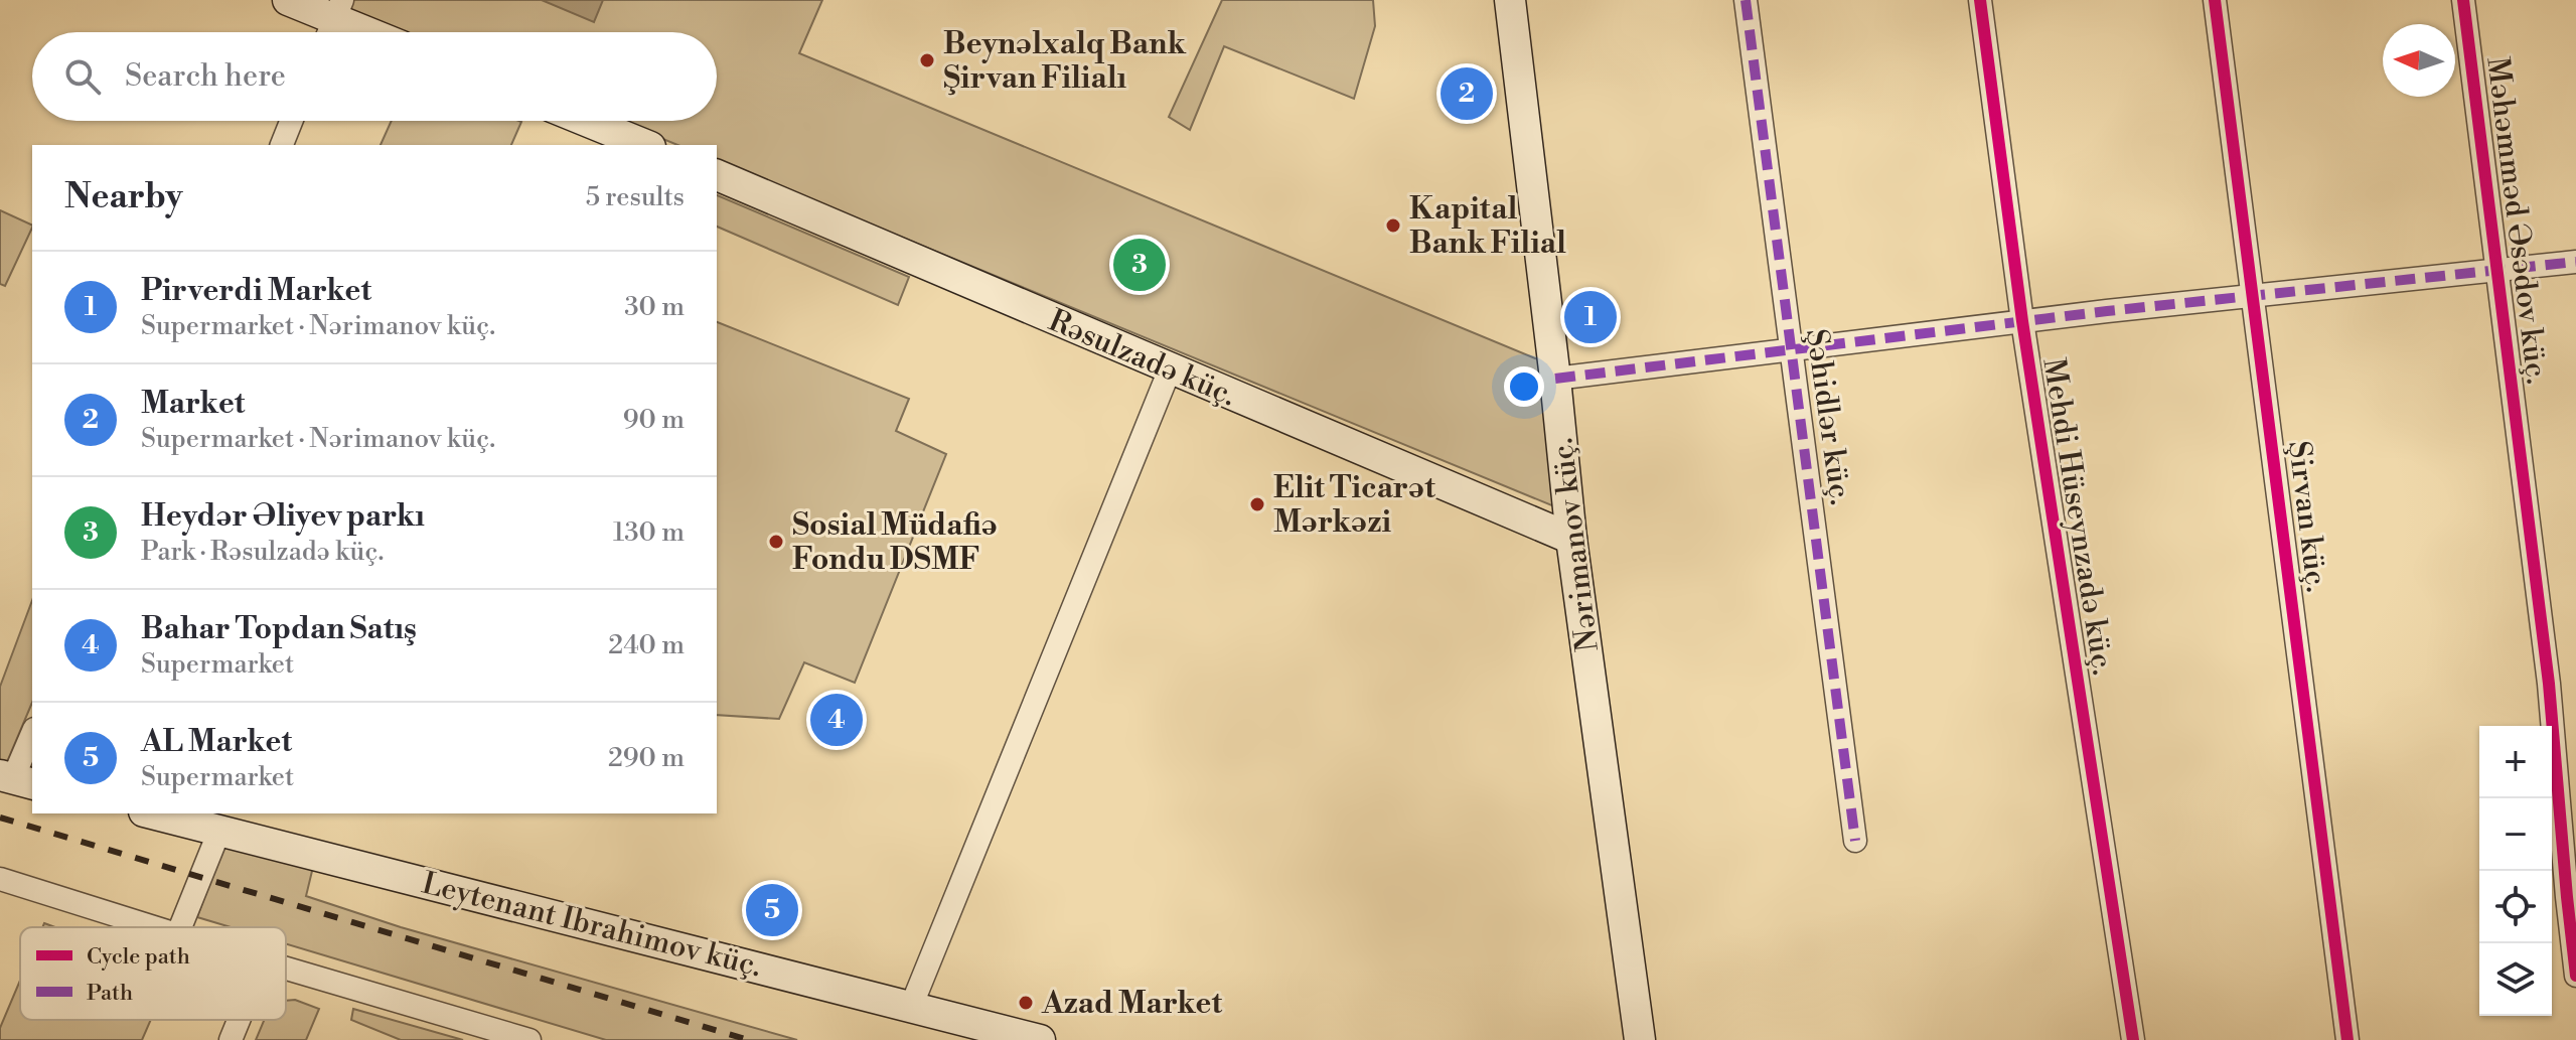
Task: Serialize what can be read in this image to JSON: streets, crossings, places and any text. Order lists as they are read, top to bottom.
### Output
{
  "streets": {
    "main road": ["Rəsulzadə küç.", "Nərimanov küç.", "Leytenant Ibrahimov küç."],
    "street": [
      "Məhəmməd Əsədov küç.",
      "Şəhidlər küç.",
      "Mehdi Hüseynzadə küç.",
      "Şirvan küç."
    ]
  },
  "crossings": [
    ["Rəsulzadə küç.", "Nərimanov küç."]
  ],
  "places": [
    "Beynəlxalq Bank Şirvan Filialı",
    "Kapital Bank Filial",
    "Elit Ticarət Mərkəzi",
    "Sosial Müdafiə Fondu DSMF",
    "Azad Market"
  ],
  "legend": ["Cycle path", "Path"],
  "north": "left",
  "page": {
    "search": "Search here",
    "pins": [
      "2",
      "3",
      "1",
      "4",
      "5"
    ],
    "heading": ["Nearby", "5 results"],
    "list": [
      {
        "mark": "1",
        "name": "Pirverdi Market",
        "note": "Supermarket · Nərimanov küç.",
        "value": "30 m"
      },
      {
        "mark": "2",
        "name": "Market",
        "note": "Supermarket · Nərimanov küç.",
        "value": "90 m"
      },
      {
        "mark": "3",
        "name": "Heydər Əliyev parkı",
        "note": "Park · Rəsulzadə küç.",
        "value": "130 m"
      },
      {
        "mark": "4",
        "name": "Bahar Topdan Satış",
        "note": "Supermarket",
        "value": "240 m"
      },
      {
        "mark": "5",
        "name": "AL Market",
        "note": "Supermarket",
        "value": "290 m"
      }
    ],
    "map_buttons": ["+", "−"]
  }
}
